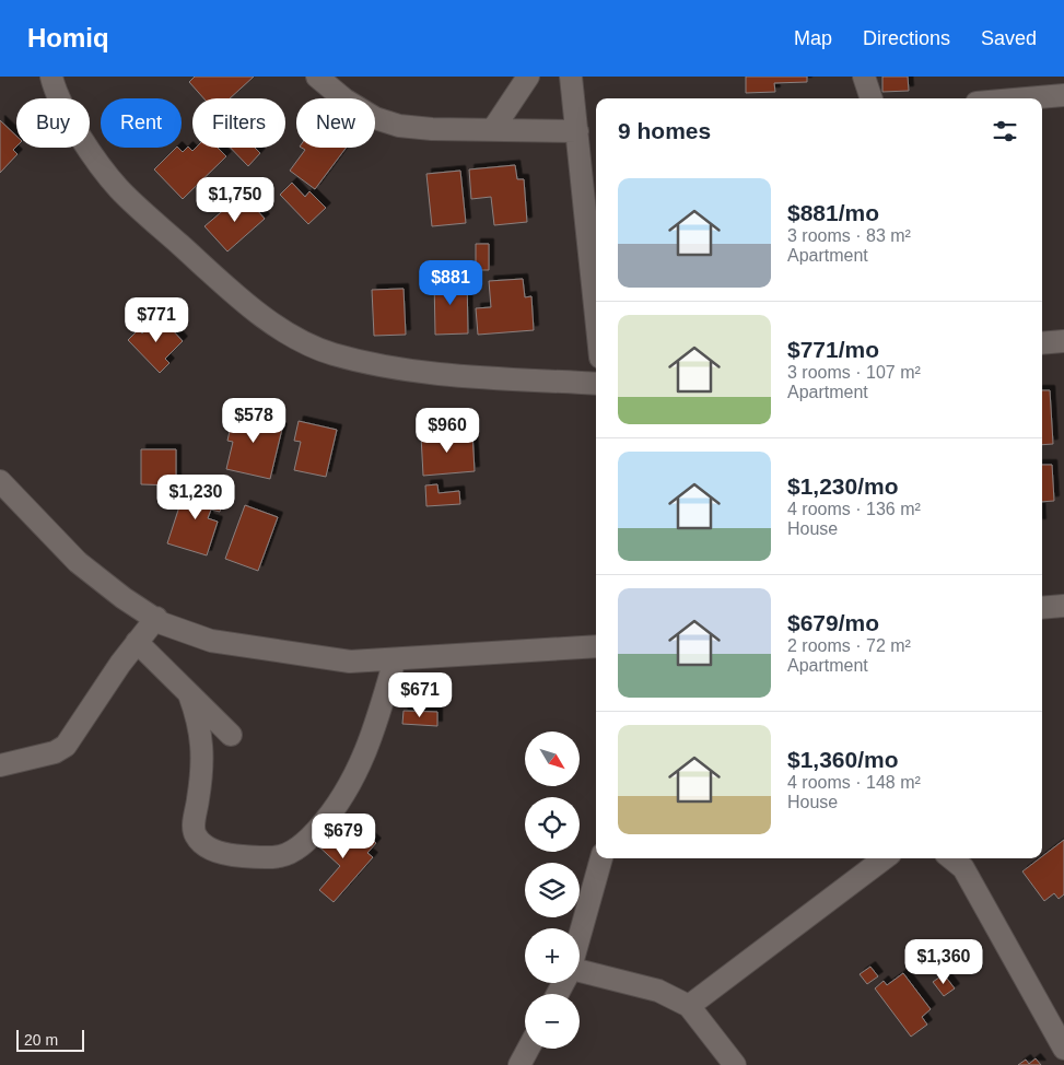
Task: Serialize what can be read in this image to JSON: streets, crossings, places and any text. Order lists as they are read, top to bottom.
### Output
{
  "scale_bar": "20 m",
  "north": "bottom right",
  "page": {
    "header": "Homiq",
    "nav": ["Map", "Directions", "Saved"],
    "chip": [
      "Buy",
      "Rent",
      "Filters",
      "New"
    ],
    "heading": "9 homes",
    "list": [
      {
        "name": "$881/mo",
        "note": "3 rooms · 83 m² · Apartment"
      },
      {
        "name": "$771/mo",
        "note": "3 rooms · 107 m² · Apartment"
      },
      {
        "name": "$1,230/mo",
        "note": "4 rooms · 136 m² · House"
      },
      {
        "name": "$679/mo",
        "note": "2 rooms · 72 m² · Apartment"
      },
      {
        "name": "$1,360/mo",
        "note": "4 rooms · 148 m² · House"
      }
    ],
    "price": [
      "$1,750",
      "$881",
      "$771",
      "$578",
      "$960",
      "$1,230",
      "$671",
      "$679",
      "$1,360"
    ],
    "map_buttons": ["+", "−"],
    "scale": "20 m"
  }
}
